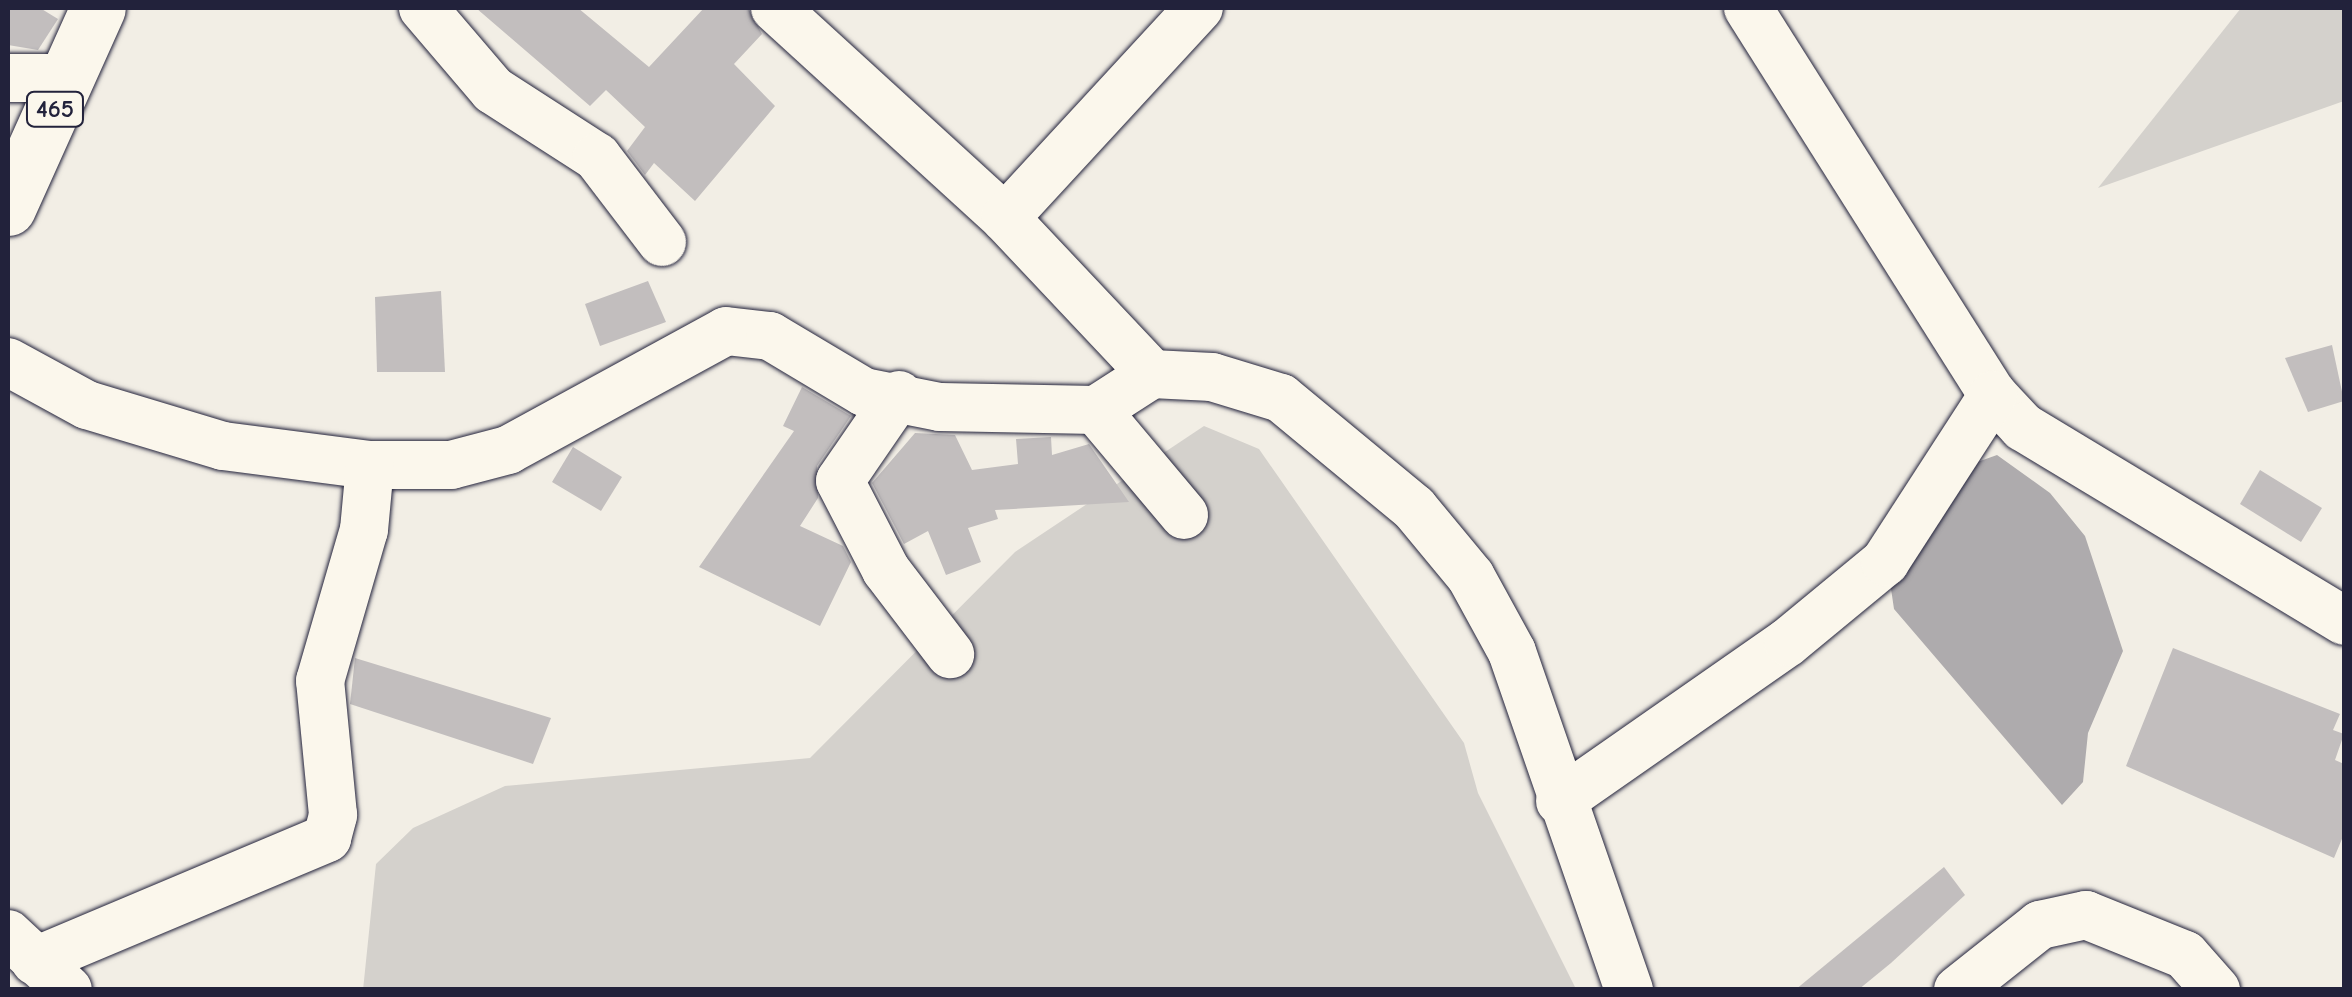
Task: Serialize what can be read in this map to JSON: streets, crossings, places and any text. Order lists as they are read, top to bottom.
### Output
{
  "streets": {
    "highway": ["465"]
  }
}
